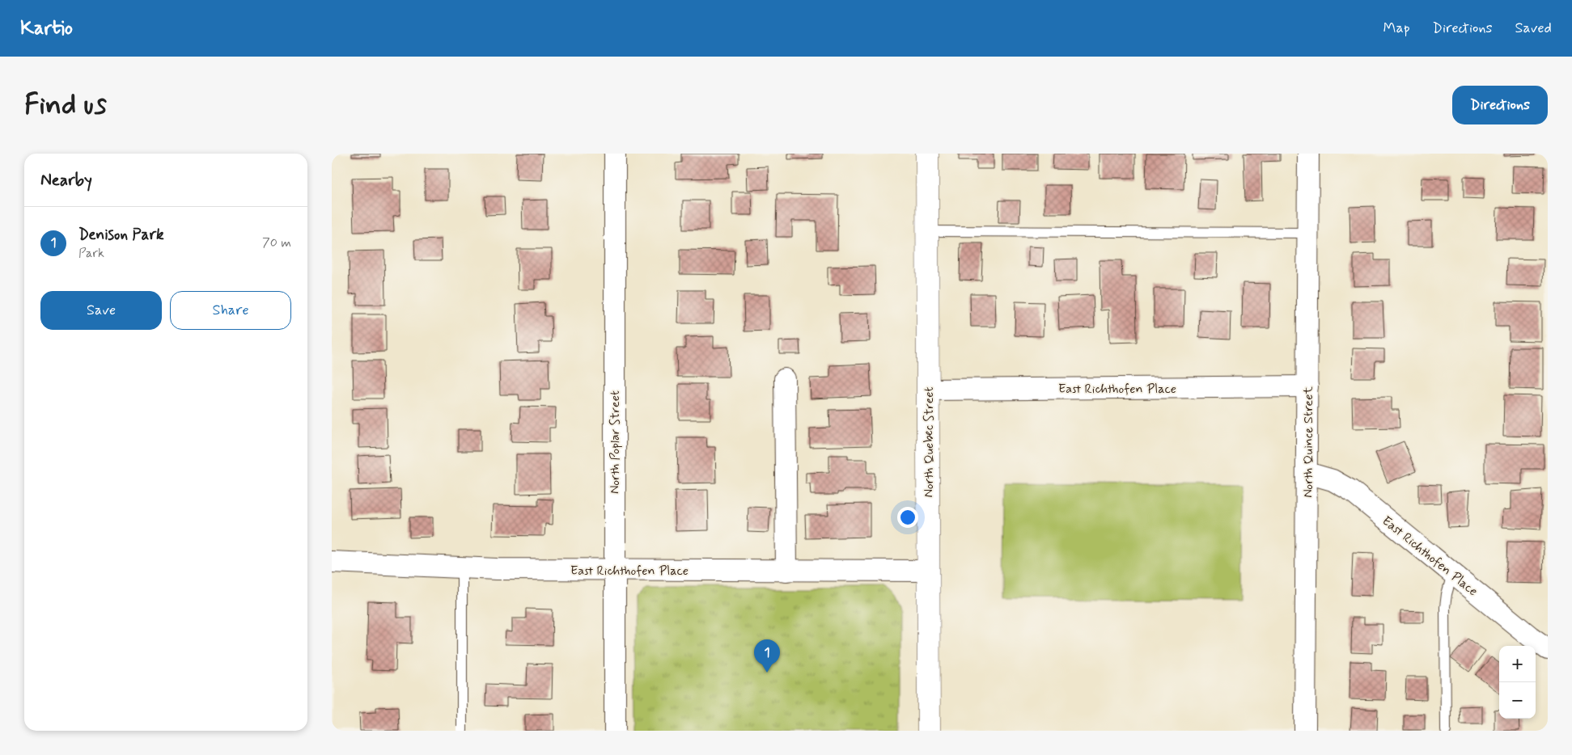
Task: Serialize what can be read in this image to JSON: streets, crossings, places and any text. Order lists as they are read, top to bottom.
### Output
{
  "streets": {
    "main road": ["North Quebec Street"],
    "street": ["East Richthofen Place", "North Poplar Street", "North Quince Street"]
  },
  "crossings": [
    ["East Richthofen Place", "North Poplar Street"],
    ["East Richthofen Place", "North Quebec Street"],
    ["East Richthofen Place", "North Quince Street"]
  ],
  "page": {
    "header": "Kartio",
    "nav": ["Map", "Directions", "Saved"],
    "buttons": [
      "Directions",
      ["Save", "Share"]
    ],
    "title": "Find us",
    "heading": "Nearby",
    "list": [
      {
        "mark": "1",
        "name": "Denison Park",
        "note": "Park",
        "value": "70 m"
      }
    ],
    "pins": "1",
    "map_buttons": ["+", "−"]
  }
}
